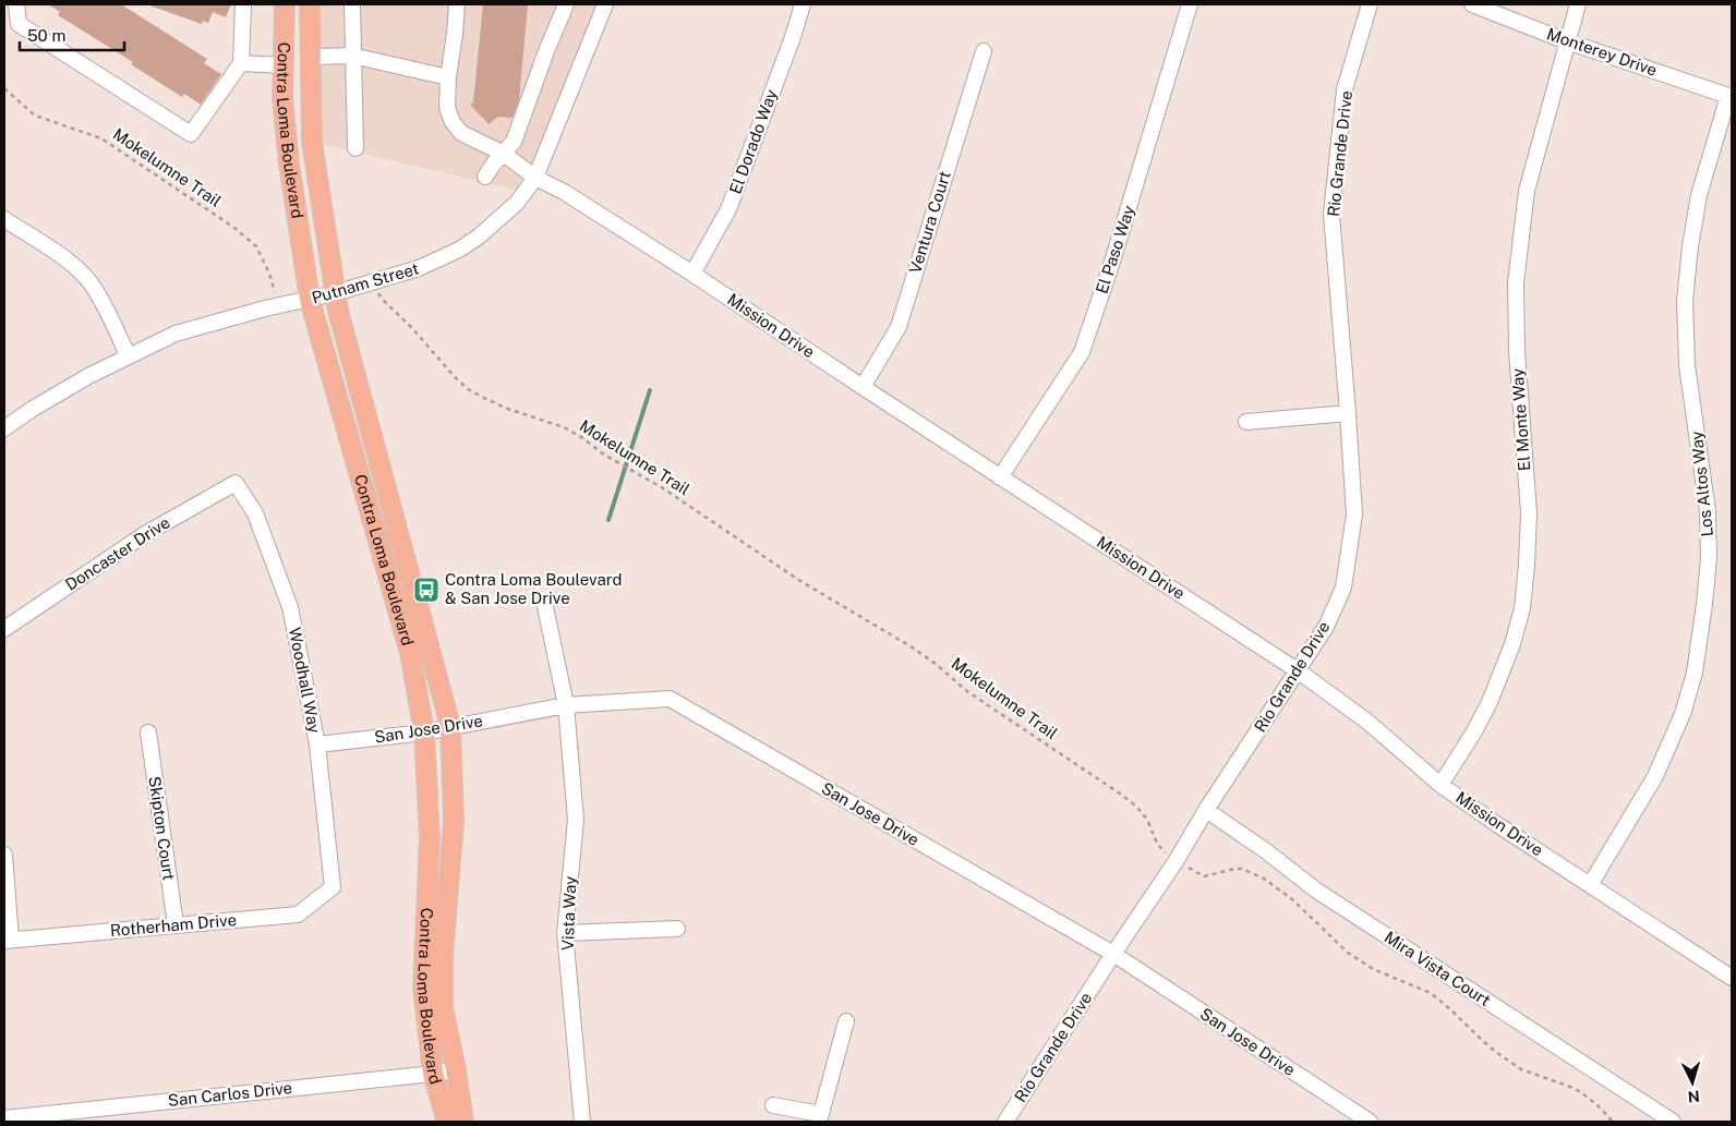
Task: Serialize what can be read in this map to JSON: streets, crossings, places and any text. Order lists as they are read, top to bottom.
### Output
{
  "streets": {
    "main road": ["Contra Loma Boulevard"],
    "street": [
      "Monterey Drive",
      "El Dorado Way",
      "Rio Grande Drive",
      "Ventura Court",
      "El Paso Way",
      "Putnam Street",
      "Mission Drive",
      "El Monte Way",
      "Los Altos Way",
      "Doncaster Drive",
      "Woodhall Way",
      "San Jose Drive",
      "Skipton Court",
      "Vista Way",
      "Rotherham Drive",
      "Mira Vista Court",
      "San Carlos Drive"
    ],
    "path": ["Mokelumne Trail"]
  },
  "crossings": [
    ["Monterey Drive", "El Monte Way"],
    ["Monterey Drive", "Los Altos Way"],
    ["Contra Loma Boulevard", "Putnam Street"],
    ["Contra Loma Boulevard", "San Jose Drive"],
    ["Contra Loma Boulevard", "San Carlos Drive"],
    ["El Dorado Way", "Mission Drive"],
    ["Rio Grande Drive", "Mokelumne Trail"],
    ["Rio Grande Drive", "Mission Drive"],
    ["Rio Grande Drive", "San Jose Drive"],
    ["Rio Grande Drive", "Mira Vista Court"],
    ["Mokelumne Trail", "Putnam Street"],
    ["Ventura Court", "Mission Drive"],
    ["El Paso Way", "Mission Drive"],
    ["Putnam Street", "Mission Drive"],
    ["Mission Drive", "El Monte Way"],
    ["Mission Drive", "Los Altos Way"],
    ["Doncaster Drive", "Woodhall Way"],
    ["Woodhall Way", "San Jose Drive"],
    ["Woodhall Way", "Rotherham Drive"],
    ["San Jose Drive", "Vista Way"],
    ["Skipton Court", "Rotherham Drive"]
  ],
  "places": {
    "bus stop": ["Contra Loma Boulevard & San Jose Drive"]
  },
  "scale_bar": "50 m",
  "north": "bottom"
}
